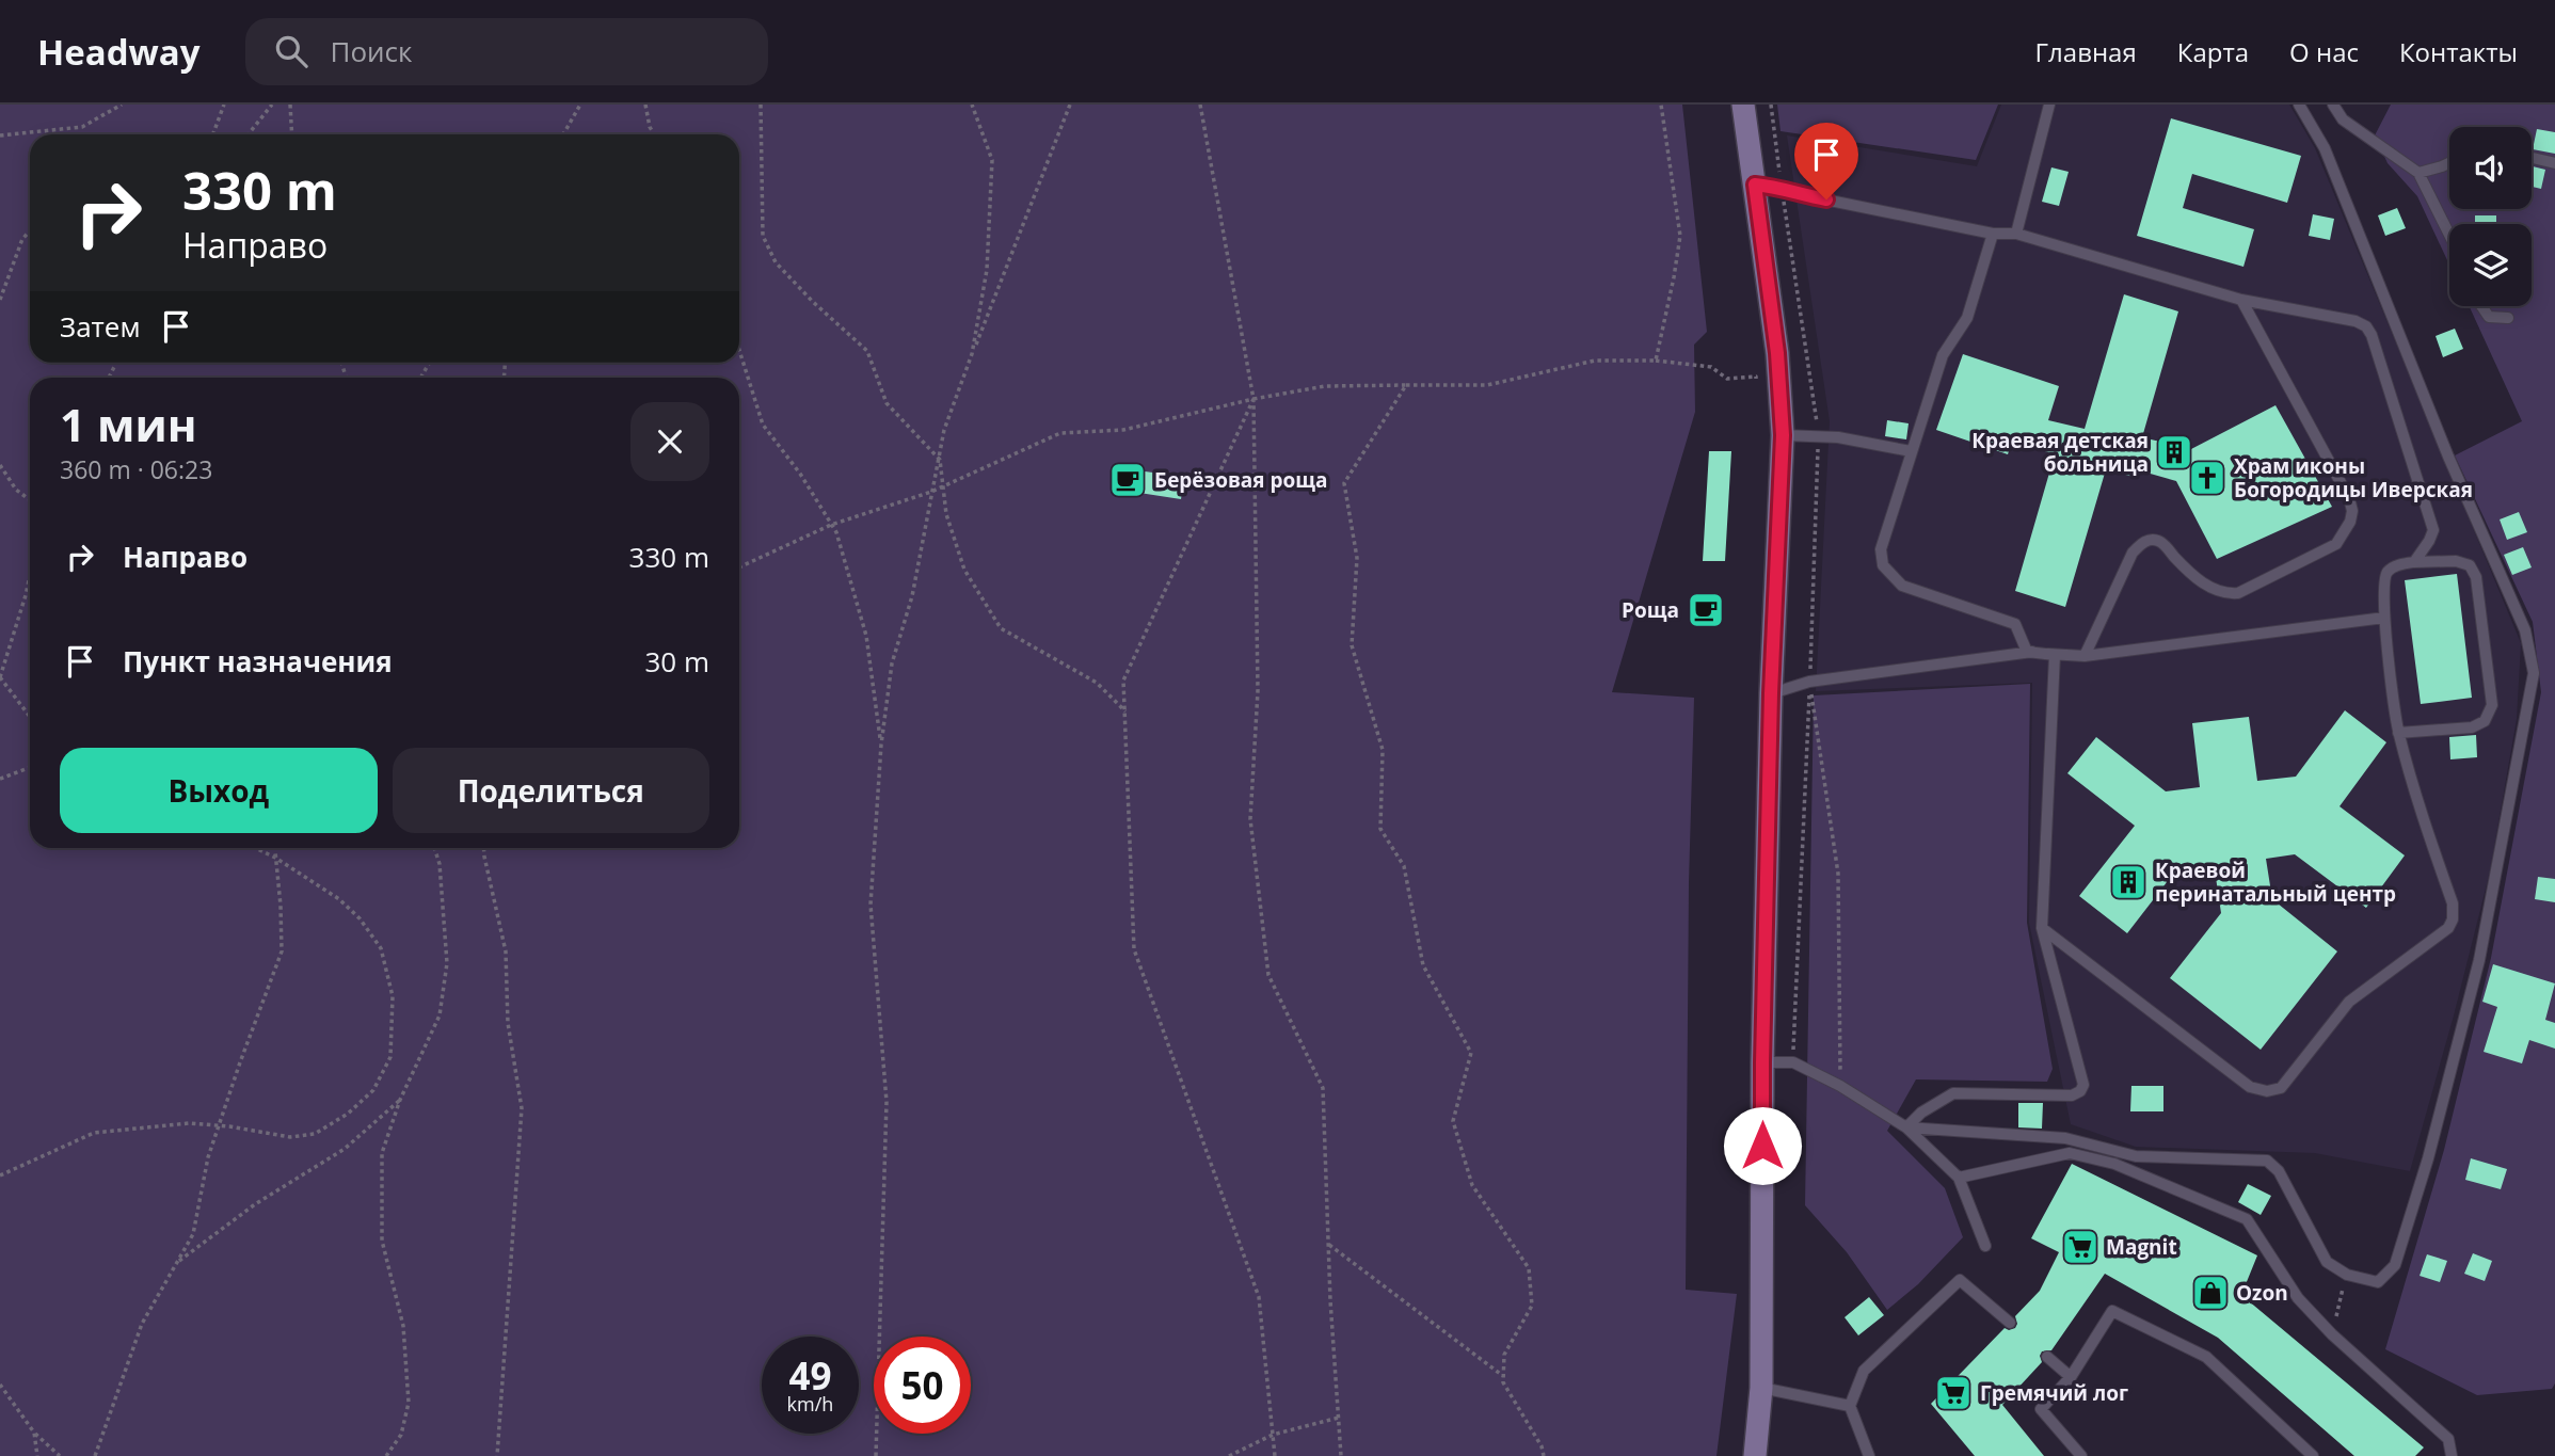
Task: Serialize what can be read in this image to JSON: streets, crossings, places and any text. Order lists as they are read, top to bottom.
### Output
{
  "places": {
    "building": ["Краевая детская больница", "Краевой перинатальный центр"],
    "church": ["Храм иконы Богородицы Иверская"],
    "cafe": ["Берёзовая роща", "Роща"],
    "supermarket": ["Magnit", "Гремячий лог"],
    "shop": ["Ozon"]
  },
  "page": {
    "header": "Headway",
    "search": "Поиск",
    "nav": [
      "Главная",
      "Карта",
      "О нас",
      "Контакты"
    ],
    "turn": ["330 m", "Направо"],
    "then": "Затем",
    "heading": ["1 мин", "360 m · 06:23"],
    "list": [
      {
        "name": "Направо",
        "value": "330 m"
      },
      {
        "name": "Пункт назначения",
        "value": "30 m"
      }
    ],
    "buttons": ["Выход", "Поделиться"],
    "speed": "49 km/h",
    "limit": "50"
  }
}
